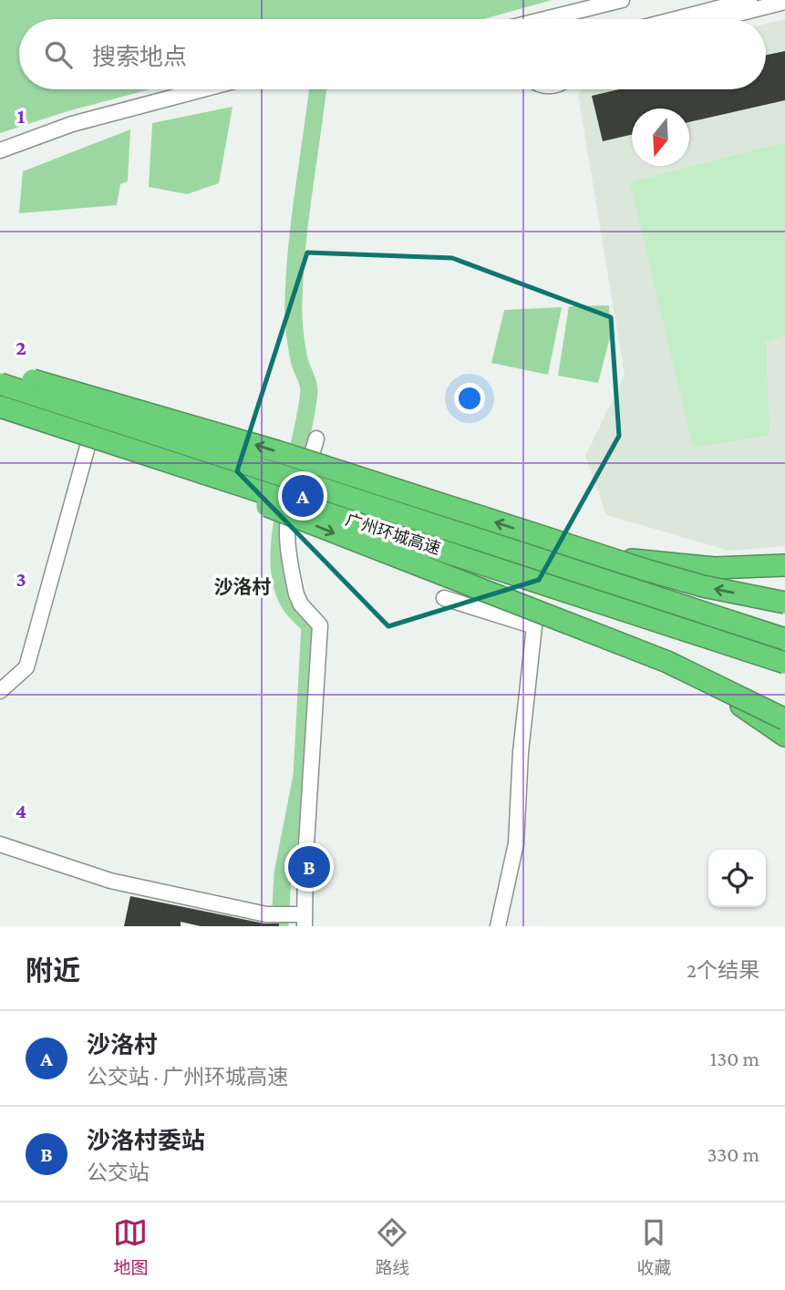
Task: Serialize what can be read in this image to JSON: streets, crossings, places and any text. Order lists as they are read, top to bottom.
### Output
{
  "streets": {
    "highway": ["广州环城高速"]
  },
  "districts": ["沙洛村"],
  "north": "bottom",
  "page": {
    "search": "搜索地点",
    "pins": ["A", "B"],
    "heading": ["附近", "2个结果"],
    "list": [
      {
        "mark": "A",
        "name": "沙洛村",
        "note": "公交站 · 广州环城高速",
        "value": "130 m"
      },
      {
        "mark": "B",
        "name": "沙洛村委站",
        "note": "公交站",
        "value": "330 m"
      }
    ],
    "nav": ["地图", "路线", "收藏"]
  },
  "grid": {
    "rows": [
      "1",
      "2",
      "3",
      "4"
    ]
  }
}
